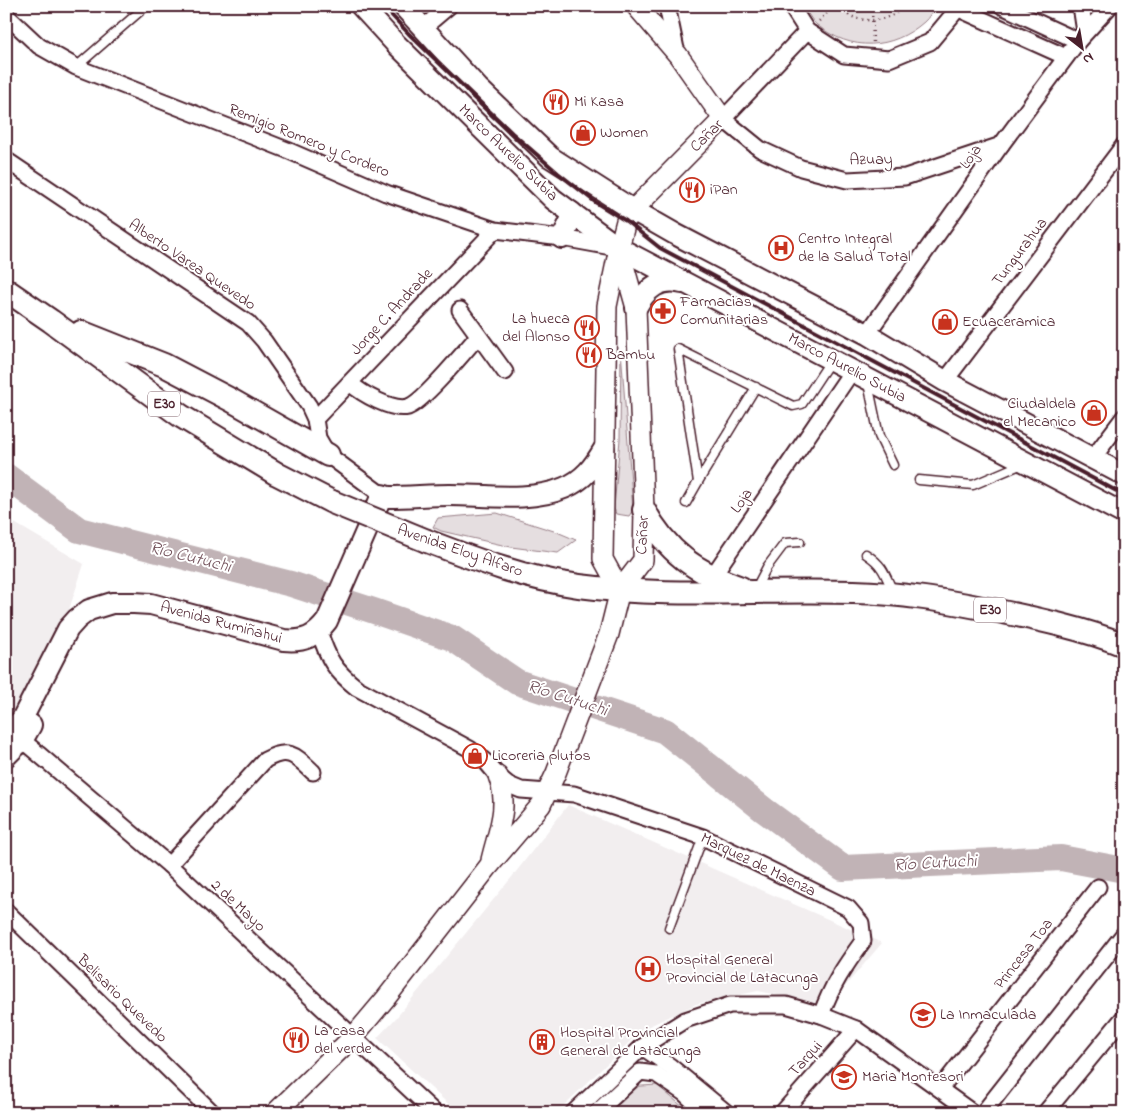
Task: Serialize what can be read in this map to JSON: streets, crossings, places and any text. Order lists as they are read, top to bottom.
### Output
{
  "streets": {
    "main road": [
      "Marco Aurelio Subia",
      "E30",
      "Avenida Eloy Alfaro",
      "Avenida Rumiñahui"
    ],
    "street": [
      "Cañar",
      "Remigio Romero y Cordero",
      "Loja",
      "Azuay",
      "Tungurahua",
      "Alberto Varea Quevedo",
      "Jorge C. Andrade",
      "Marquez de Maenza",
      "2 de Mayo",
      "Princesa Toa",
      "Belisario Quevedo",
      "Tarqui"
    ]
  },
  "crossings": [
    ["Cañar", "Remigio Romero y Cordero"],
    ["Cañar", "Marco Aurelio Subia"],
    ["Cañar", "Azuay"],
    ["Cañar", "Avenida Eloy Alfaro"],
    ["Remigio Romero y Cordero", "Marco Aurelio Subia"],
    ["Remigio Romero y Cordero", "Jorge C. Andrade"],
    ["Marco Aurelio Subia", "Loja"],
    ["Marco Aurelio Subia", "Tungurahua"],
    ["Loja", "Azuay"],
    ["Alberto Varea Quevedo", "Jorge C. Andrade"],
    ["Avenida Rumiñahui", "Marquez de Maenza"],
    ["Avenida Rumiñahui", "2 de Mayo"]
  ],
  "water": ["Río Cutuchi"],
  "places": {
    "restaurant": [
      "Mi Kasa",
      "iPan",
      "La hueca del Alonso",
      "Bambu",
      "La casa del verde"
    ],
    "shop": [
      "Women",
      "Ecuaceramica",
      "Ciudaldela el Mecanico",
      "Licoreria plutos"
    ],
    "hospital": ["Centro Integral de la Salud Total", "Hospital General Provincial de Latacunga"],
    "pharmacy": ["Farmacias Comunitarias"],
    "school or university": ["La Inmaculada", "Maria Montesori"],
    "building": ["Hospital Provincial General de Latacunga"]
  },
  "north": "bottom right"
}
